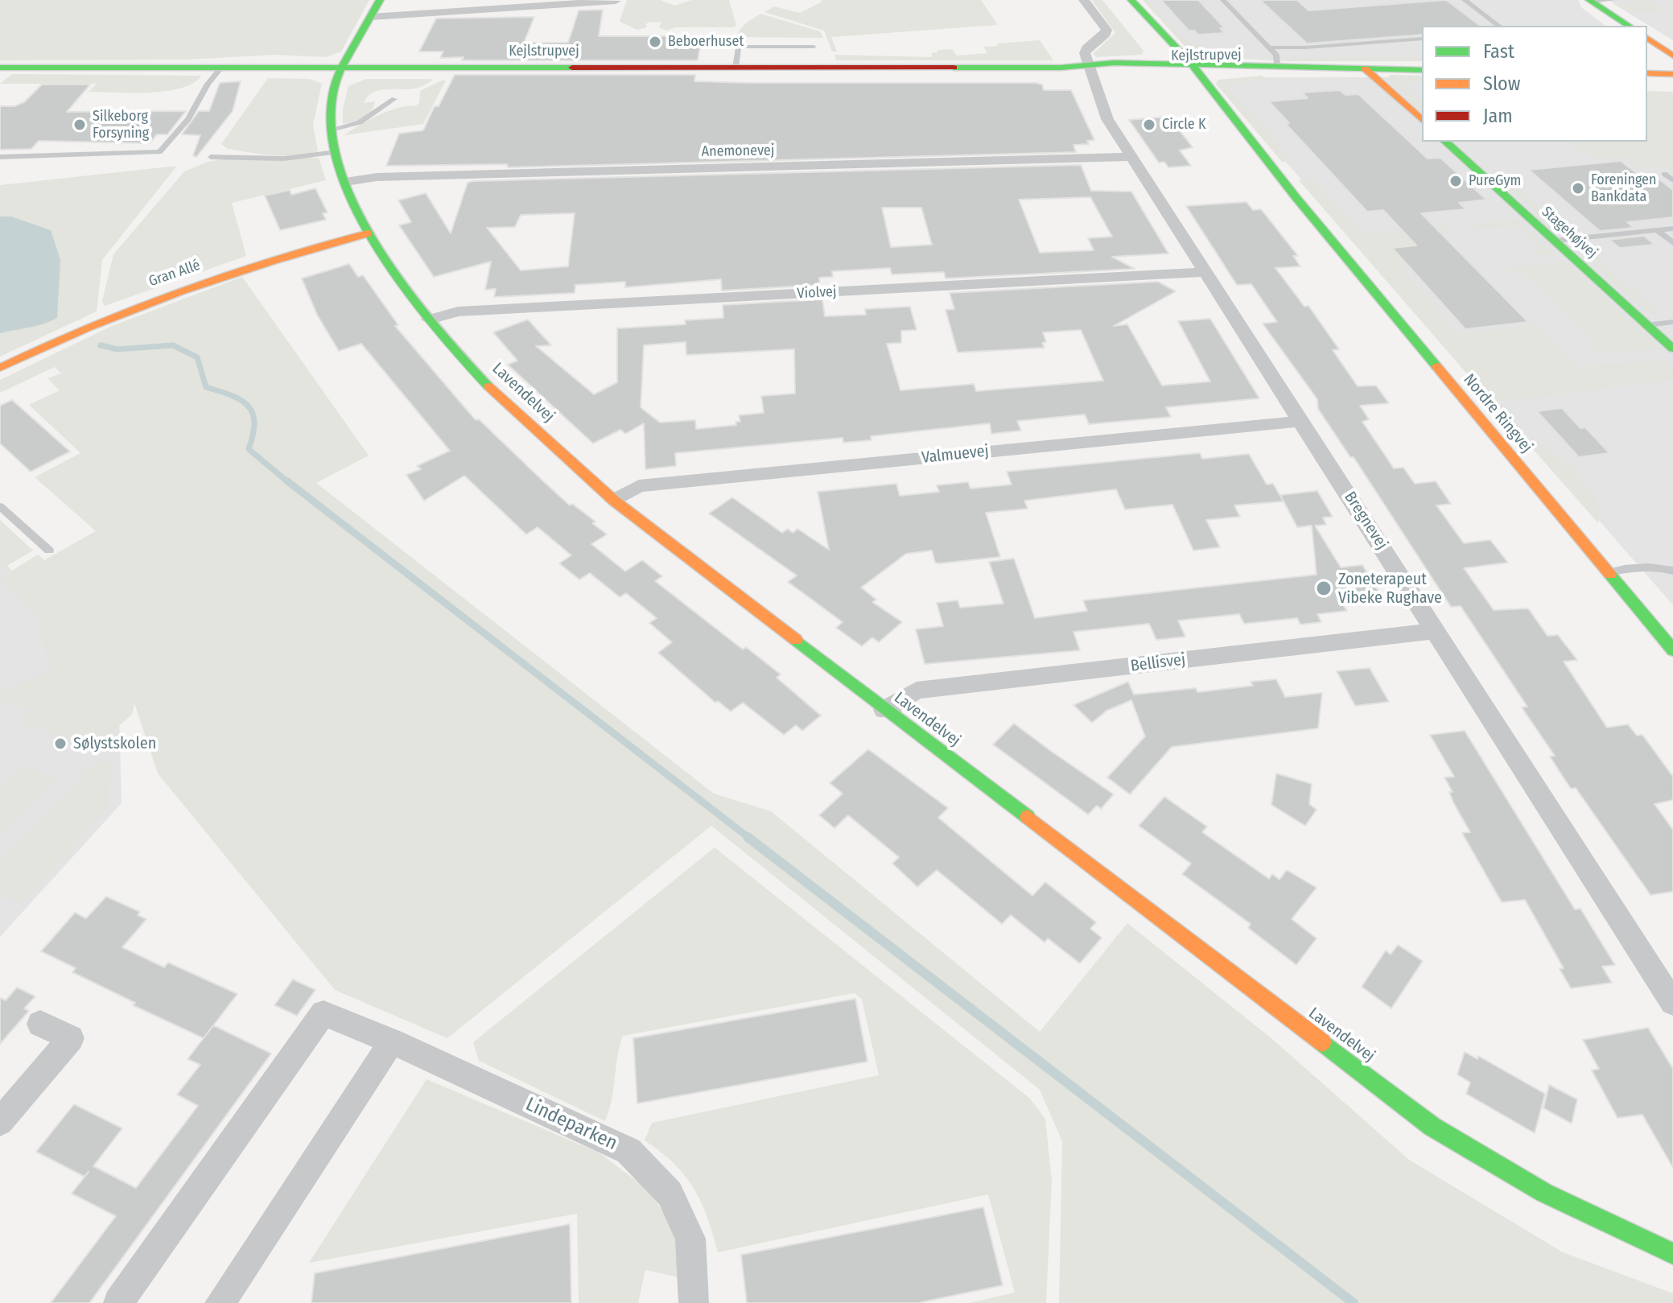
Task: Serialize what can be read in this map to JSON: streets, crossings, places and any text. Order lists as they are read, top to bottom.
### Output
{
  "streets": {
    "street": [
      "Kejlstrupvej",
      "Anemonevej",
      "Stagehøjvej",
      "Gran Allé",
      "Violvej",
      "Lavendelvej",
      "Nordre Ringvej",
      "Valmuevej",
      "Bregnevej",
      "Bellisvej",
      "Lindeparken"
    ]
  },
  "crossings": [
    ["Kejlstrupvej", "Lavendelvej"],
    ["Kejlstrupvej", "Nordre Ringvej"],
    ["Kejlstrupvej", "Bregnevej"],
    ["Anemonevej", "Lavendelvej"],
    ["Anemonevej", "Bregnevej"],
    ["Gran Allé", "Lavendelvej"],
    ["Violvej", "Lavendelvej"],
    ["Violvej", "Bregnevej"],
    ["Lavendelvej", "Valmuevej"],
    ["Lavendelvej", "Bellisvej"],
    ["Valmuevej", "Bregnevej"],
    ["Bregnevej", "Bellisvej"]
  ],
  "places": [
    "Beboerhuset",
    "Silkeborg Forsyning",
    "Circle K",
    "PureGym",
    "Foreningen Bankdata",
    "Zoneterapeut Vibeke Rughave",
    "Sølystskolen"
  ],
  "legend": ["Fast", "Slow", "Jam"]
}
